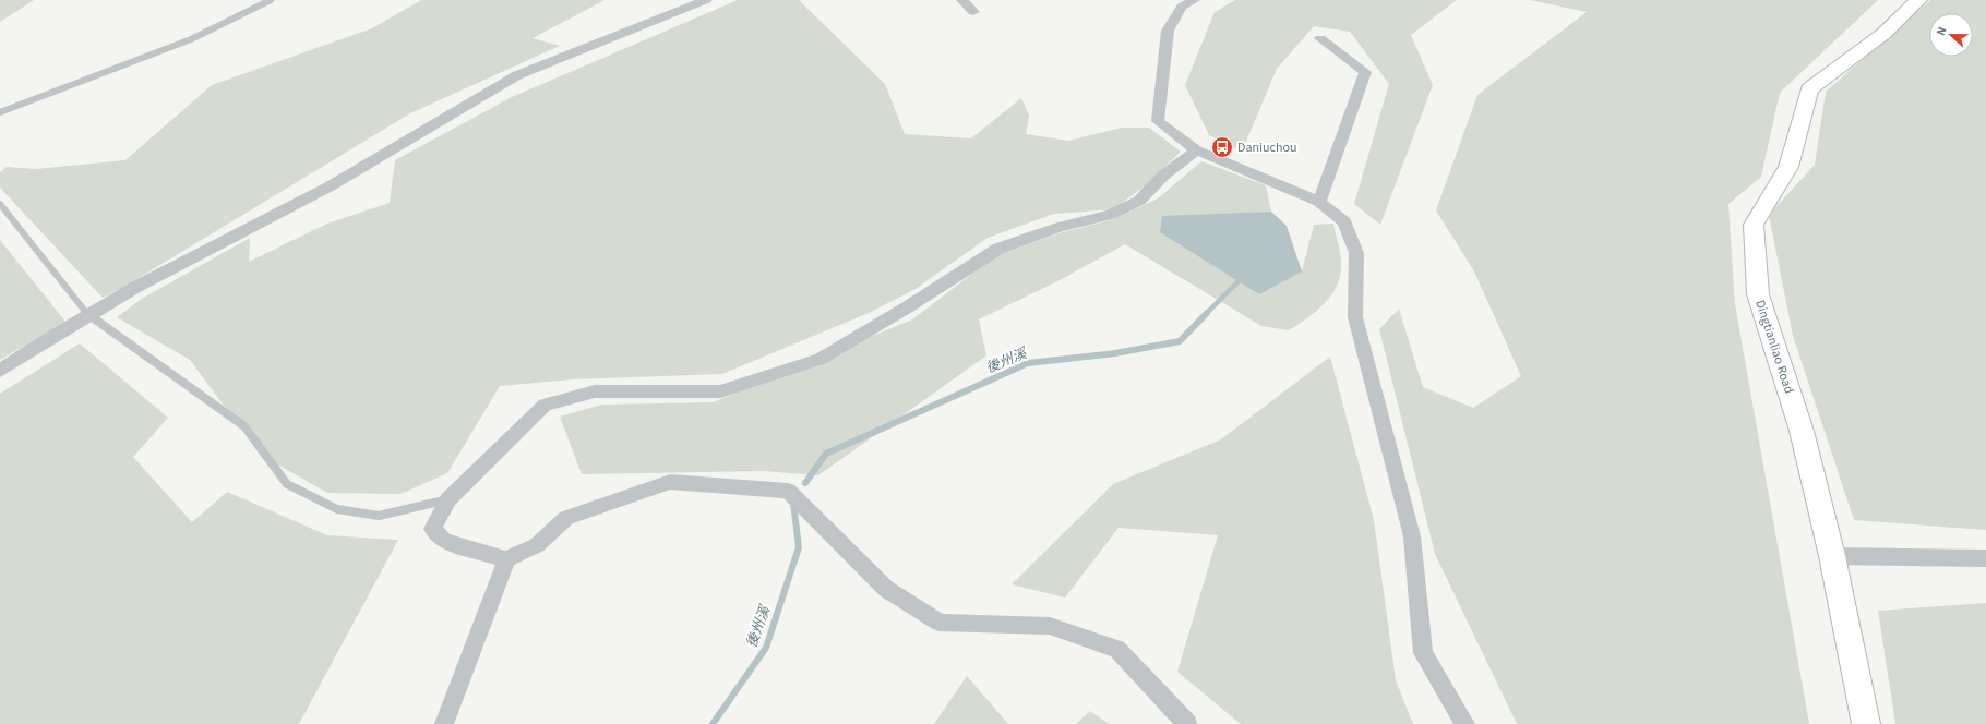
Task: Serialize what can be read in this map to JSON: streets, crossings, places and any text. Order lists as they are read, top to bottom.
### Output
{
  "streets": {
    "street": ["Dingtianliao Road"]
  },
  "water": ["後州溪"],
  "places": {
    "bus stop": ["Daniuchou"]
  },
  "north": "left"
}
